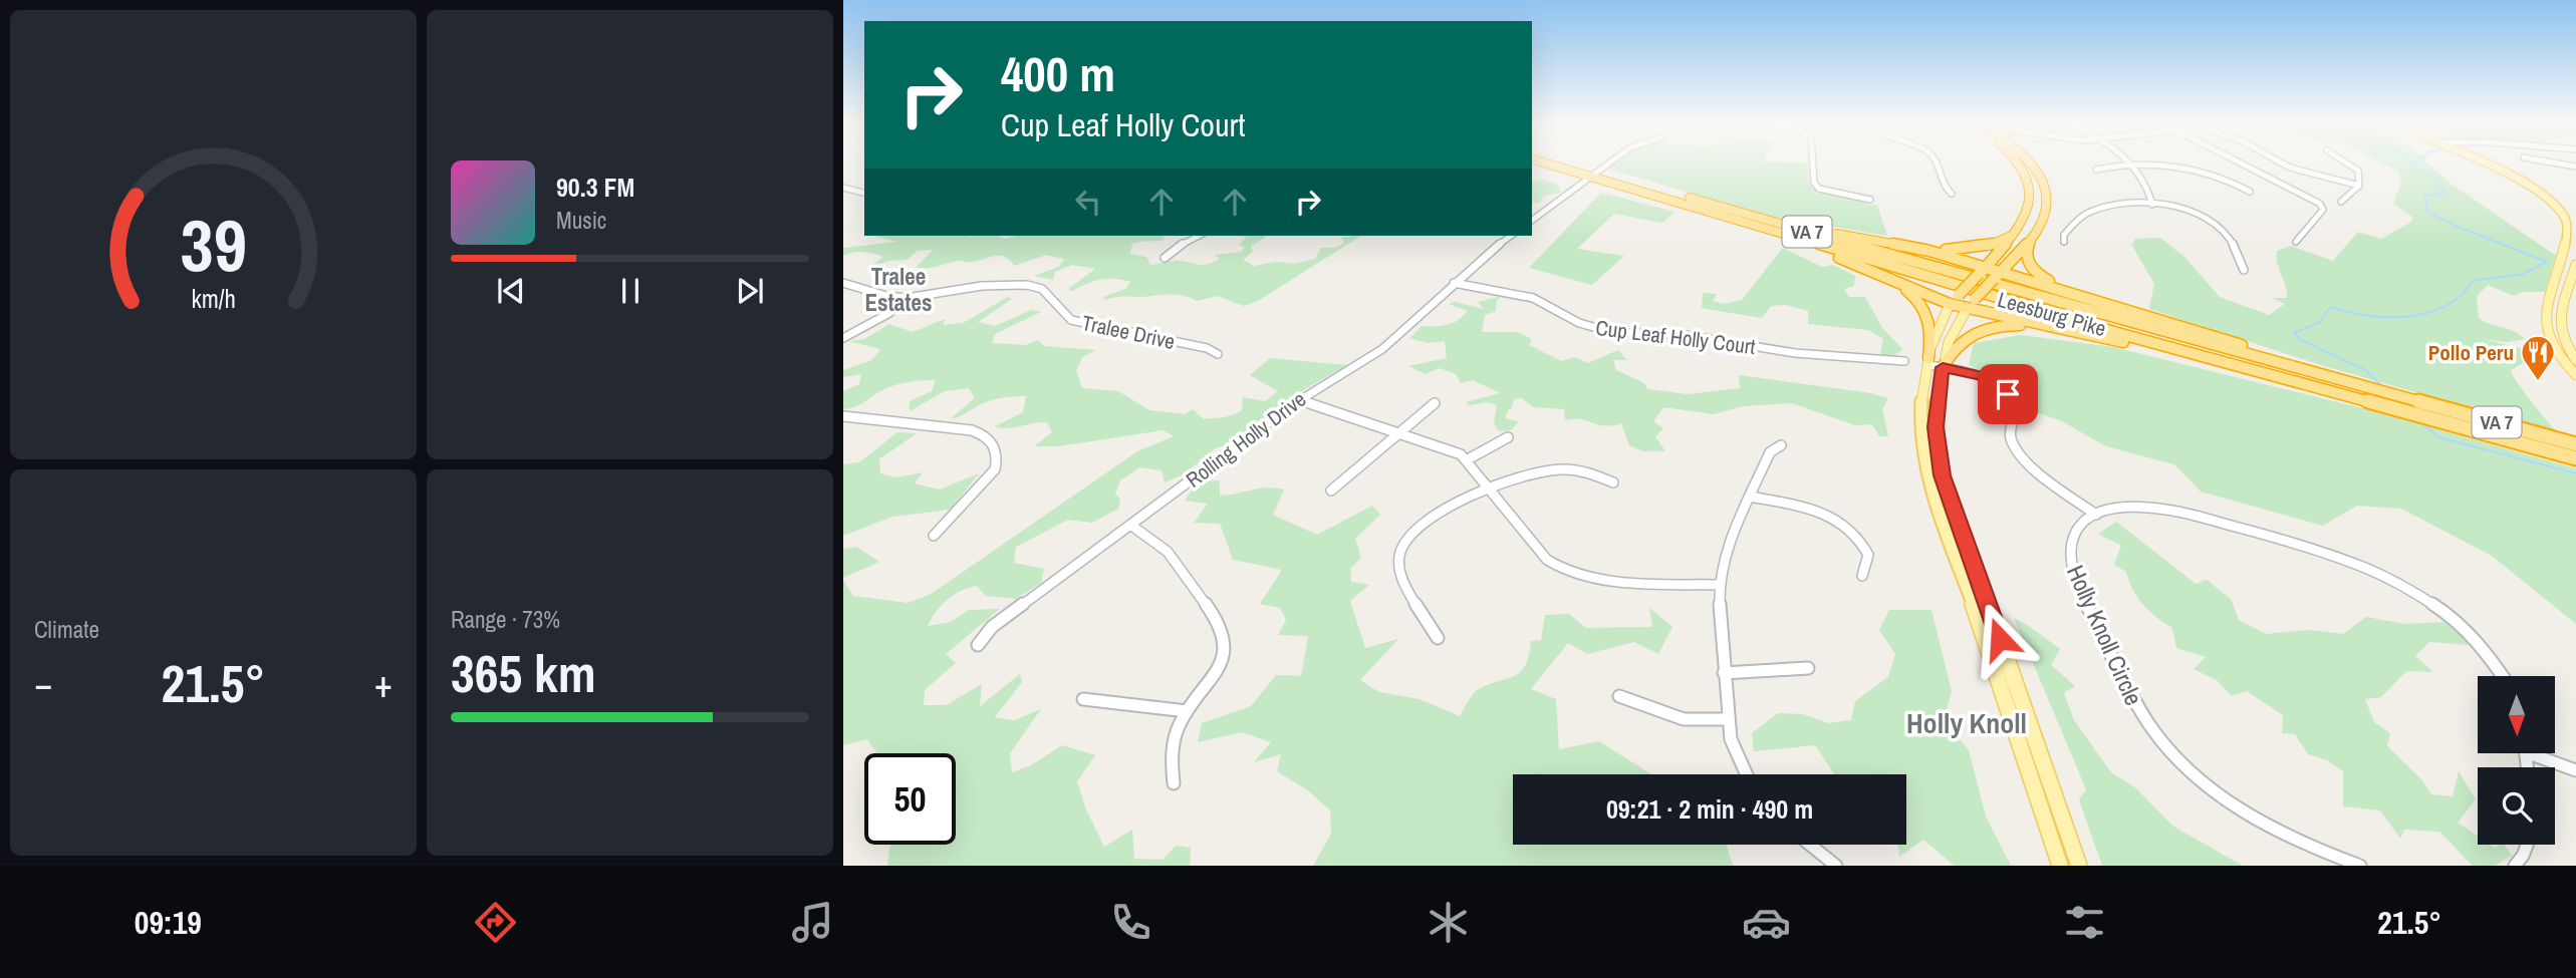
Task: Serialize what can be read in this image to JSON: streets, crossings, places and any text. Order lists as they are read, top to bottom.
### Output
{
  "streets": {
    "highway": ["VA 7", "Leesburg Pike"],
    "street": [
      "Tralee Drive",
      "Cup Leaf Holly Court",
      "Rolling Holly Drive",
      "Holly Knoll Circle"
    ]
  },
  "crossings": [
    ["Cup Leaf Holly Court", "Rolling Holly Drive"]
  ],
  "districts": ["Tralee Estates", "Holly Knoll"],
  "places": {
    "restaurant": ["Pollo Peru"]
  },
  "north": "bottom",
  "page": {
    "turn": ["400 m", "Cup Leaf Holly Court"],
    "song": ["90.3 FM", "Music"],
    "tile": [
      "Climate",
      ["Range · 73%", "365 km"]
    ],
    "heat": ["−", "21.5°", "+"],
    "limit": "50",
    "trip": "09:21 · 2 min · 490 m",
    "tabs": ["09:19", "21.5°"],
    "gauge": ["39", "km/h"]
  }
}
